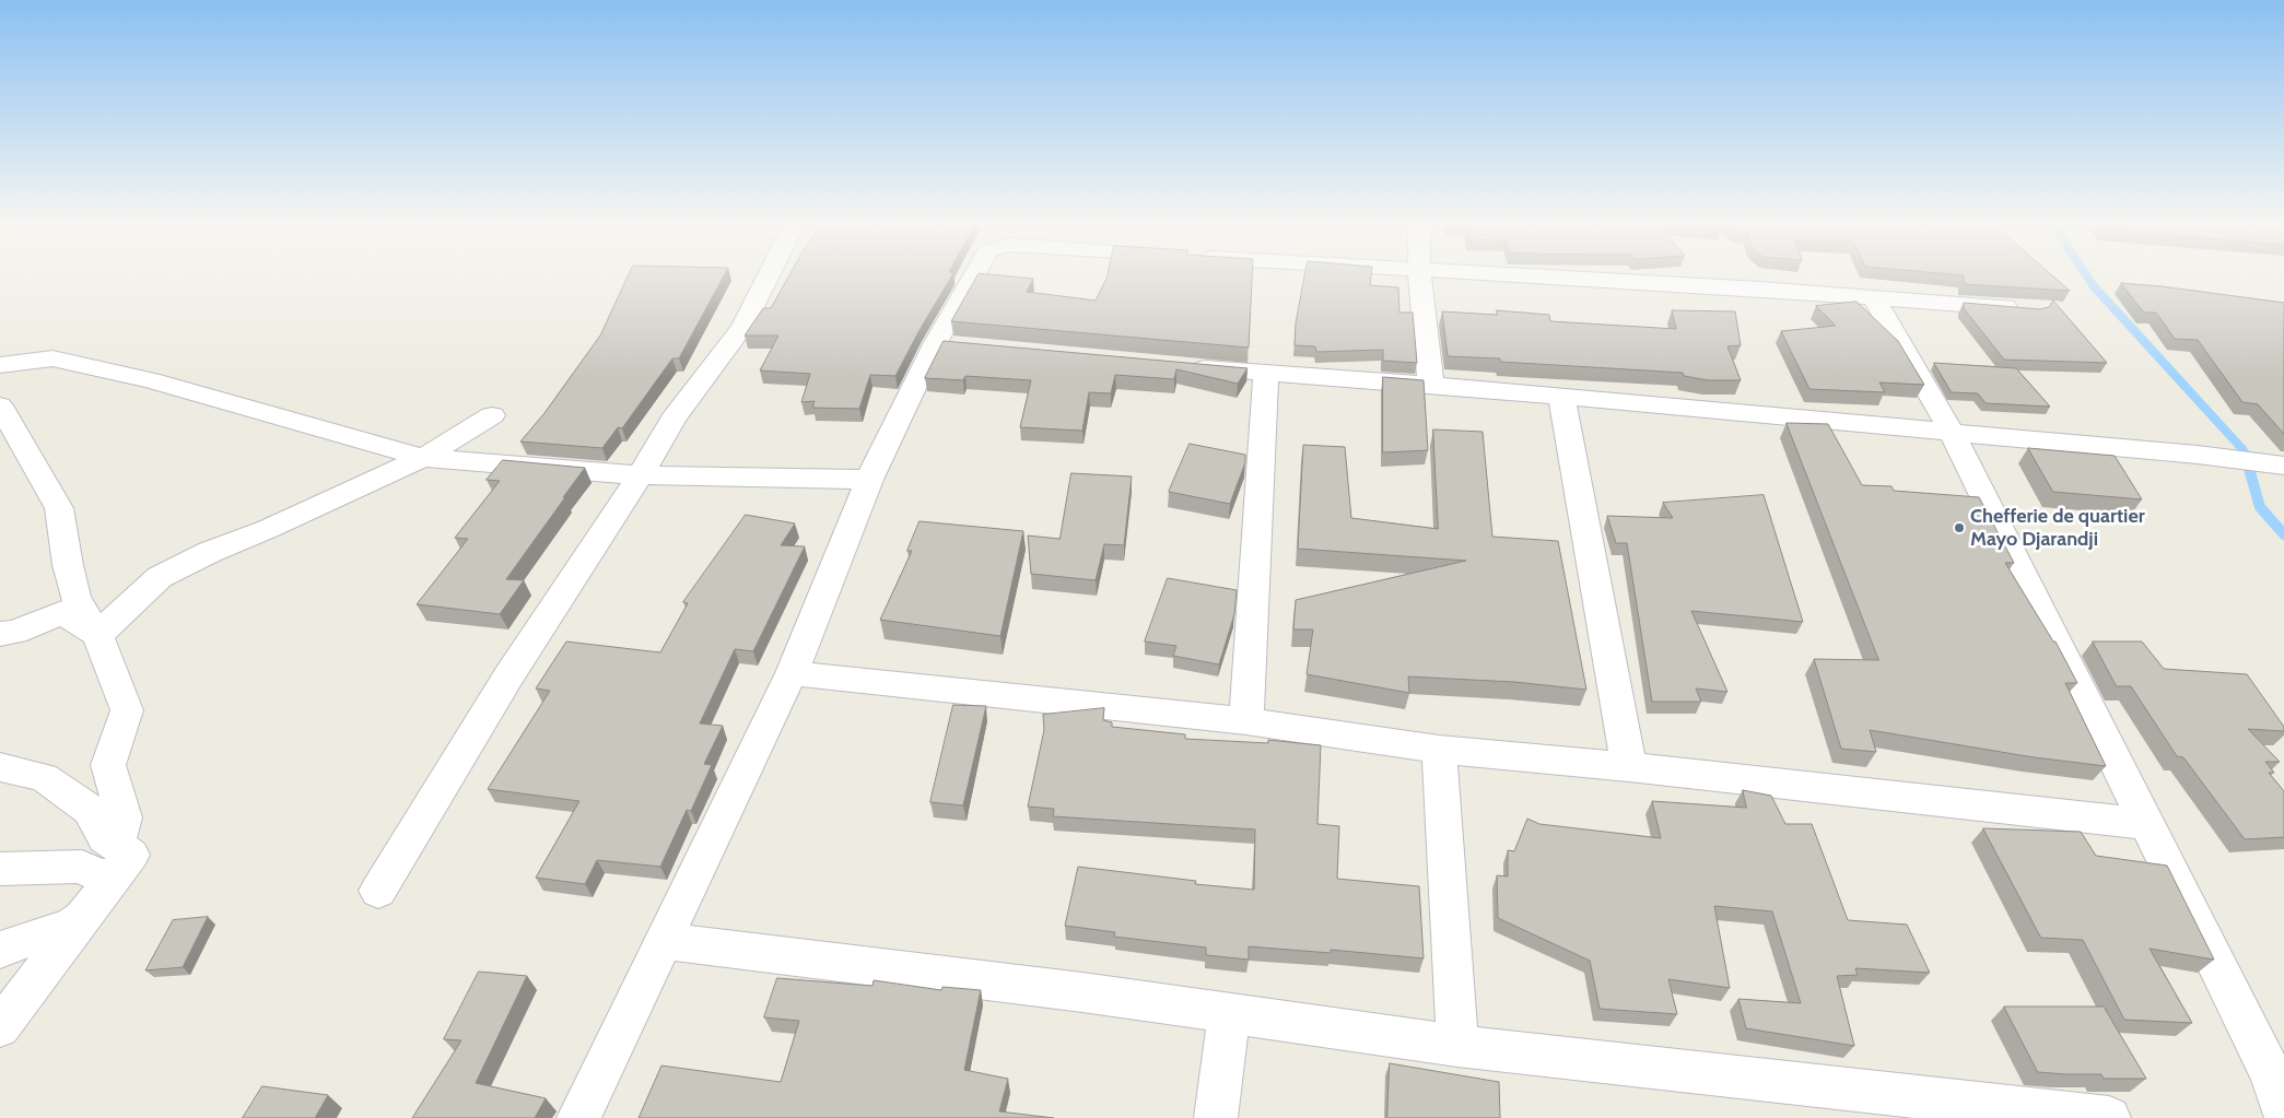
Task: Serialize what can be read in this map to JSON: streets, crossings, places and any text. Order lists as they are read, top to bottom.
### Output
{
  "places": ["Chefferie de quartier Mayo Djarandji"]
}
